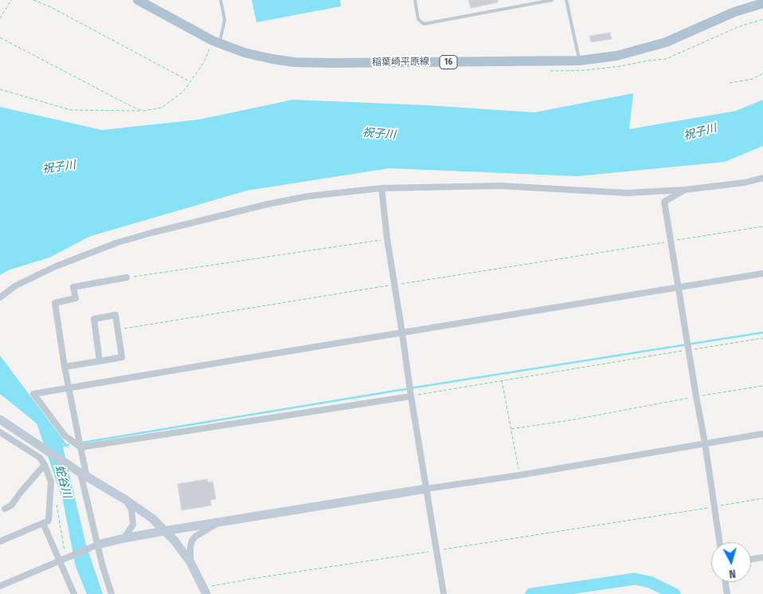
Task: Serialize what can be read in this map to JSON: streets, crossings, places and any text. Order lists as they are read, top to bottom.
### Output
{
  "streets": {
    "main road": ["稲葉崎平原線", "16"]
  },
  "water": ["祝子川", "蛇谷川"],
  "north": "bottom"
}
